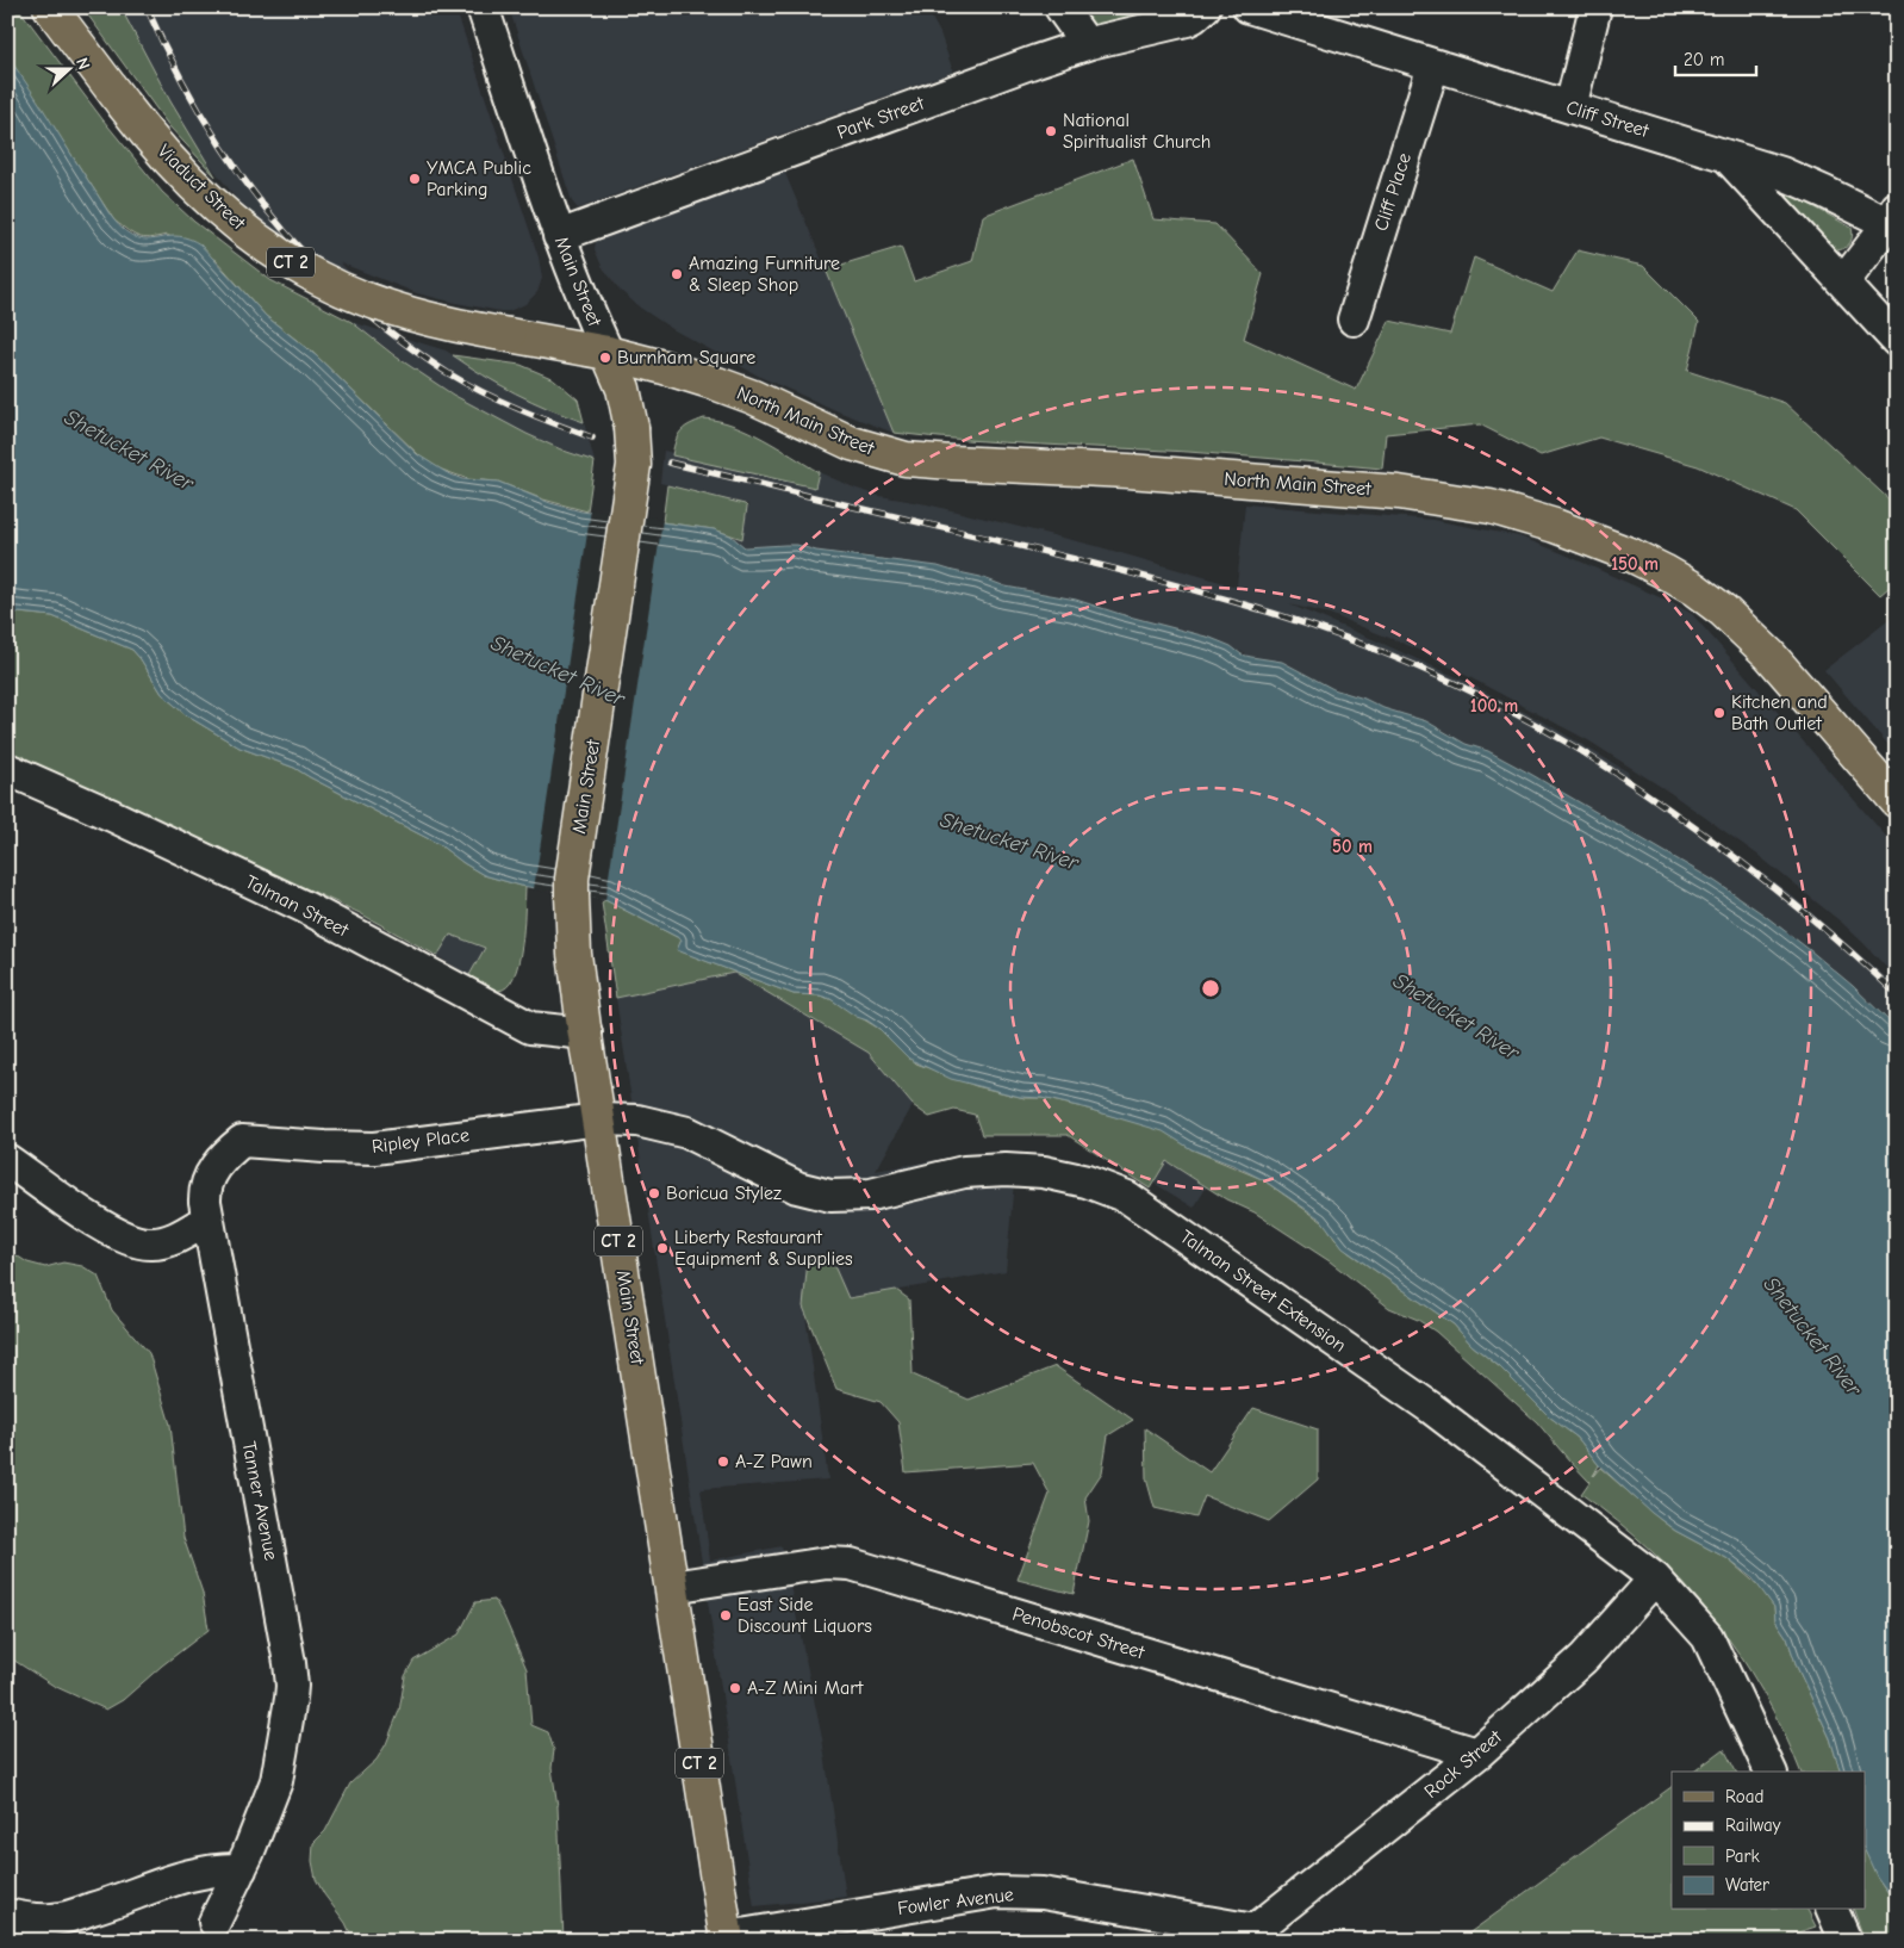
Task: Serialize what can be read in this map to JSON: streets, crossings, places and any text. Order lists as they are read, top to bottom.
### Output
{
  "streets": {
    "main road": [
      "Viaduct Street",
      "CT 2",
      "Main Street",
      "North Main Street"
    ],
    "street": [
      "Park Street",
      "Cliff Street",
      "Cliff Place",
      "Talman Street",
      "Ripley Place",
      "Talman Street Extension",
      "Tanner Avenue",
      "Penobscot Street",
      "Rock Street",
      "Fowler Avenue"
    ]
  },
  "crossings": [
    ["Park Street", "Main Street"],
    ["Cliff Street", "Cliff Place"],
    ["Viaduct Street", "Main Street"],
    ["Viaduct Street", "North Main Street"],
    ["CT 2", "Main Street"],
    ["CT 2", "Penobscot Street"],
    ["CT 2", "Fowler Avenue"],
    ["Main Street", "North Main Street"],
    ["Main Street", "Talman Street"],
    ["Main Street", "Ripley Place"],
    ["Main Street", "Talman Street Extension"],
    ["Main Street", "Penobscot Street"],
    ["Ripley Place", "Talman Street Extension"],
    ["Ripley Place", "Tanner Avenue"],
    ["Talman Street Extension", "Rock Street"],
    ["Penobscot Street", "Rock Street"],
    ["Rock Street", "Fowler Avenue"]
  ],
  "water": ["Shetucket River"],
  "places": [
    "National Spiritualist Church",
    "YMCA Public Parking",
    "Amazing Furniture & Sleep Shop",
    "Burnham Square",
    "Kitchen and Bath Outlet",
    "Boricua Stylez",
    "Liberty Restaurant Equipment & Supplies",
    "A-Z Pawn",
    "East Side Discount Liquors",
    "A-Z Mini Mart"
  ],
  "legend": [
    "Road",
    "Railway",
    "Park",
    "Water"
  ],
  "scale_bar": "20 m",
  "north": "right",
  "rings": ["150 m", "100 m", "50 m"]
}
